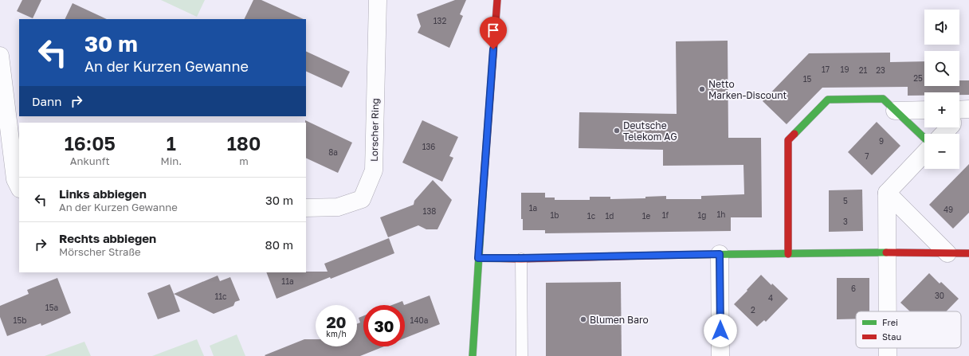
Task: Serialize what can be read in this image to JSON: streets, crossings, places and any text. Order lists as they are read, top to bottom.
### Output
{
  "streets": {
    "street": ["Lorscher Ring"]
  },
  "places": ["Netto Marken-Discount", "Deutsche Telekom AG", "Blumen Baro"],
  "house_numbers": [
    "132",
    "17",
    "19",
    "21",
    "23",
    "25",
    "15",
    "9",
    "136",
    "8a",
    "7",
    "5",
    "1a",
    "49",
    "138",
    "1h",
    "1b",
    "1f",
    "1g",
    "1c",
    "1d",
    "1e",
    "3",
    "11a",
    "6",
    "30",
    "11c",
    "4",
    "15a",
    "2",
    "15b",
    "140a"
  ],
  "legend": ["Frei", "Stau"],
  "page": {
    "map_buttons": ["+", "−"],
    "turn": ["30 m", "An der Kurzen Gewanne"],
    "then": "Dann",
    "eta": [
      "16:05",
      "Ankunft",
      "1",
      "Min.",
      "180",
      "m"
    ],
    "list": [
      {
        "name": "Links abbiegen",
        "note": "An der Kurzen Gewanne",
        "value": "30 m"
      },
      {
        "name": "Rechts abbiegen",
        "note": "Mörscher Straße",
        "value": "80 m"
      }
    ],
    "speed": "20 km/h",
    "limit": "30"
  }
}
